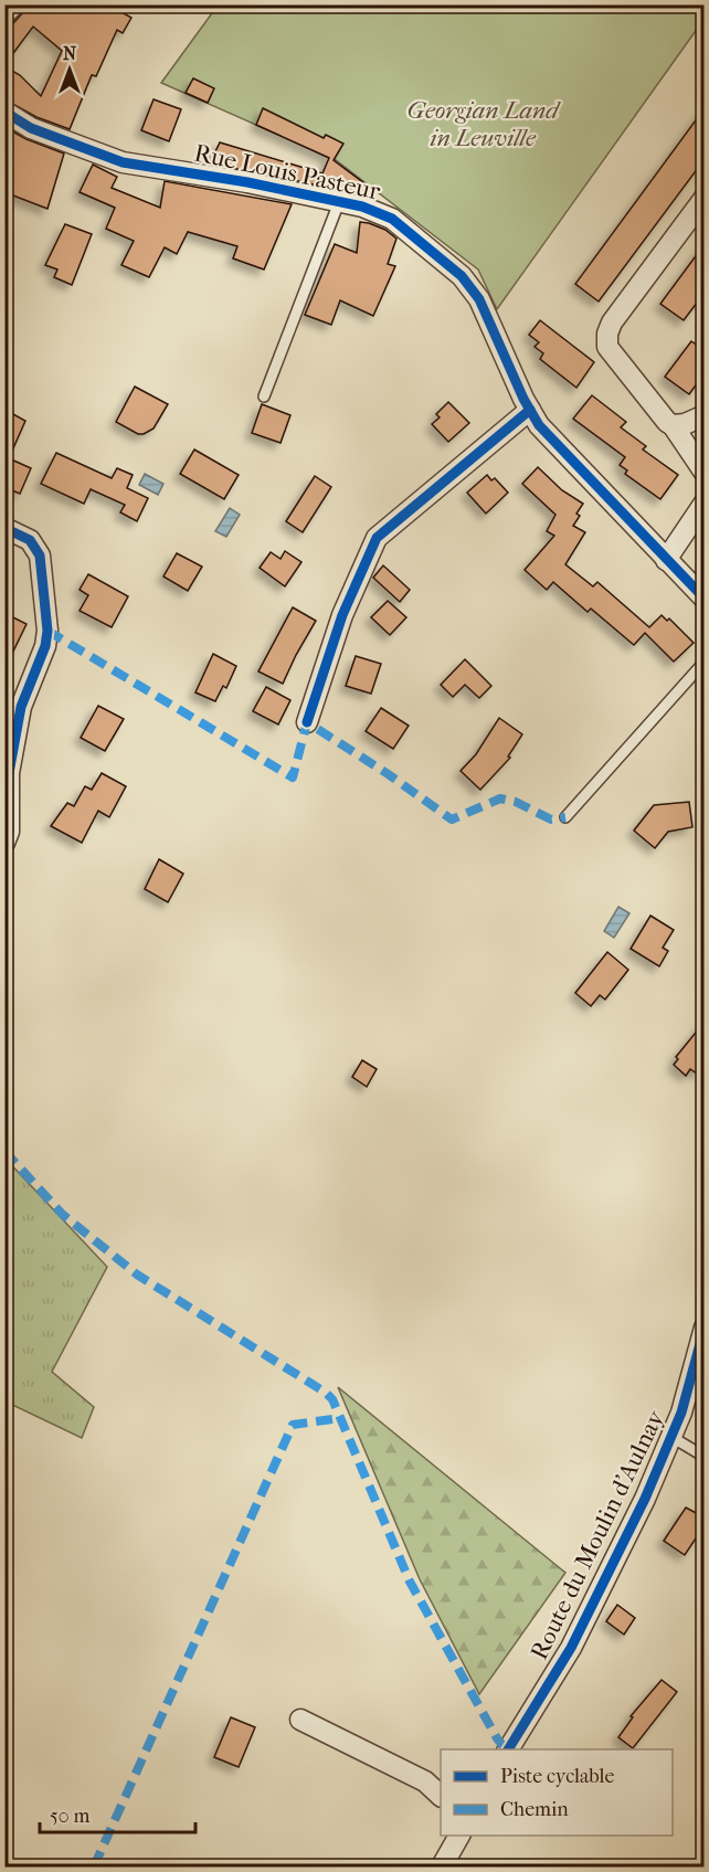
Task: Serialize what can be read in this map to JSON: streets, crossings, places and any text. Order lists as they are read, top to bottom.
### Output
{
  "streets": {
    "street": ["Rue Louis Pasteur", "Route du Moulin d'Aulnay"]
  },
  "parks": ["Georgian Land in Leuville"],
  "legend": ["Piste cyclable", "Chemin"],
  "scale_bar": "50 m",
  "north": "top"
}
